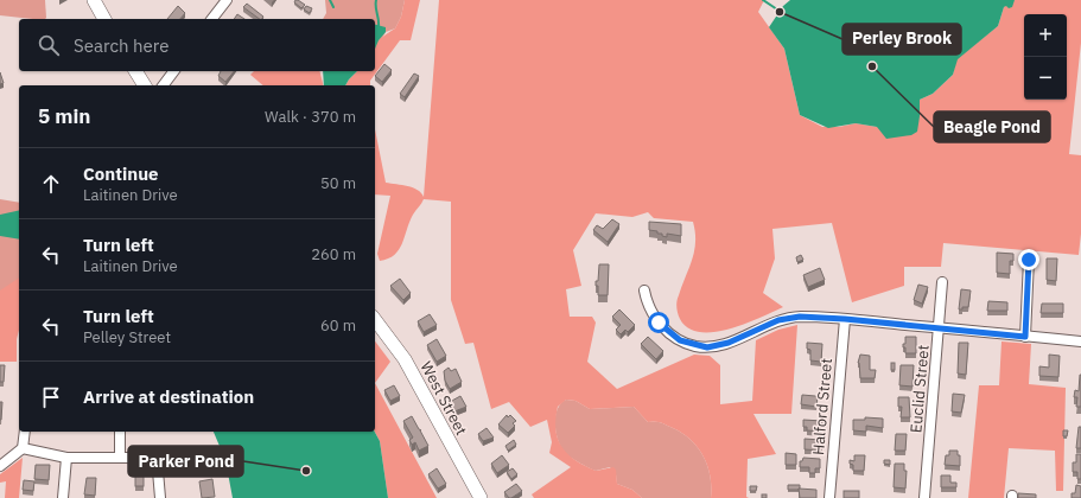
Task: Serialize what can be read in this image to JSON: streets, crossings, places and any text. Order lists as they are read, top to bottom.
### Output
{
  "streets": {
    "main road": ["West Street"],
    "street": ["Euclid Street", "Halford Street"]
  },
  "places": ["Perley Brook", "Beagle Pond", "Parker Pond"],
  "page": {
    "map_buttons": ["+", "−"],
    "search": "Search here",
    "heading": ["5 min", "Walk · 370 m"],
    "list": [
      ["Continue", "Laitinen Drive", "50 m"],
      ["Turn left", "Laitinen Drive", "260 m"],
      ["Turn left", "Pelley Street", "60 m"],
      "Arrive at destination"
    ]
  }
}
